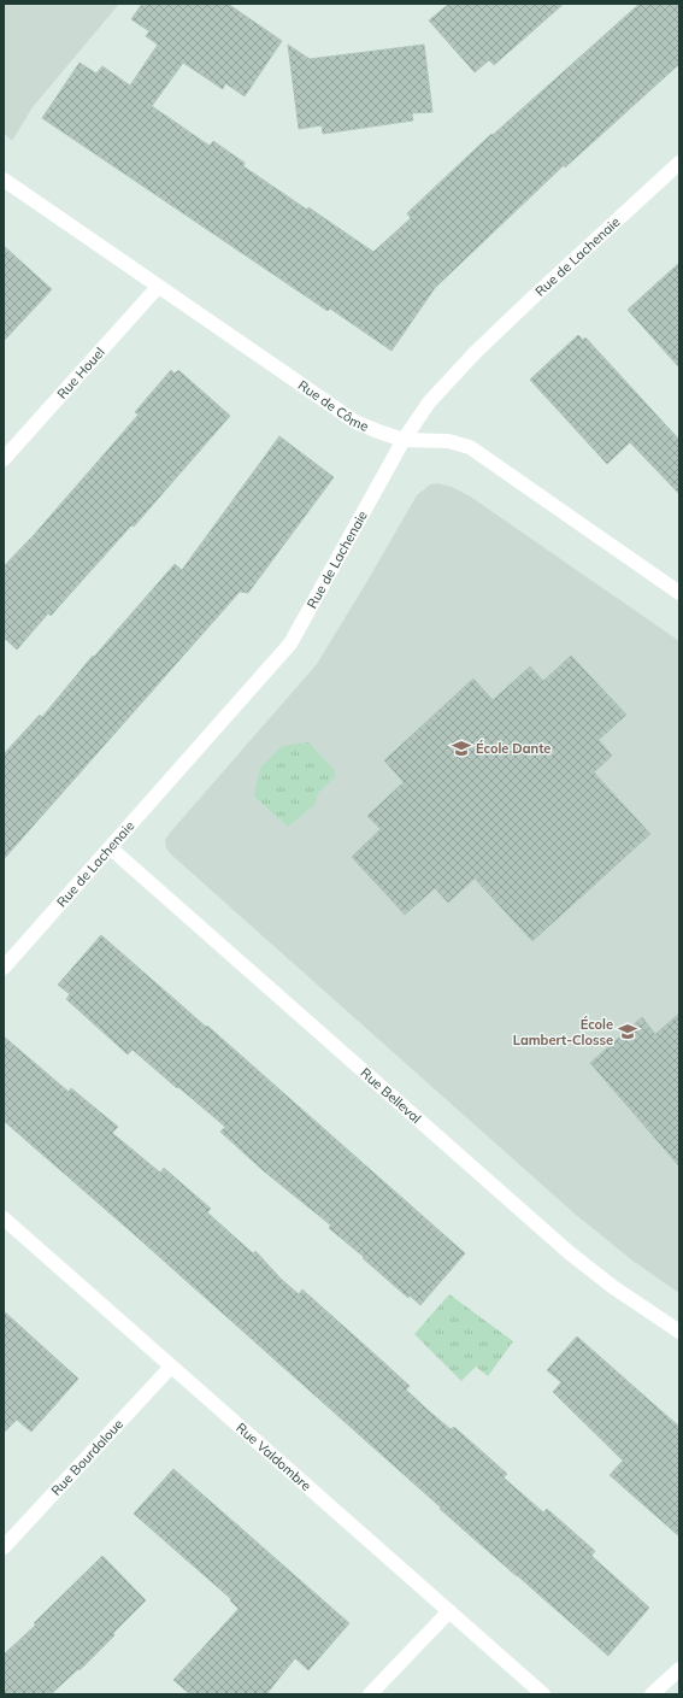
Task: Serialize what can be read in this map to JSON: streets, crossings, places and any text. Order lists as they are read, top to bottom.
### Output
{
  "streets": {
    "street": [
      "Rue de Lachenaie",
      "Rue Houel",
      "Rue de Côme",
      "Rue Belleval",
      "Rue Bourdaloue",
      "Rue Valdombre"
    ]
  },
  "crossings": [
    ["Rue de Lachenaie", "Rue de Côme"],
    ["Rue de Lachenaie", "Rue Belleval"],
    ["Rue Houel", "Rue de Côme"],
    ["Rue Bourdaloue", "Rue Valdombre"]
  ],
  "places": {
    "school or university": ["École Dante", "École Lambert-Closse"]
  }
}
